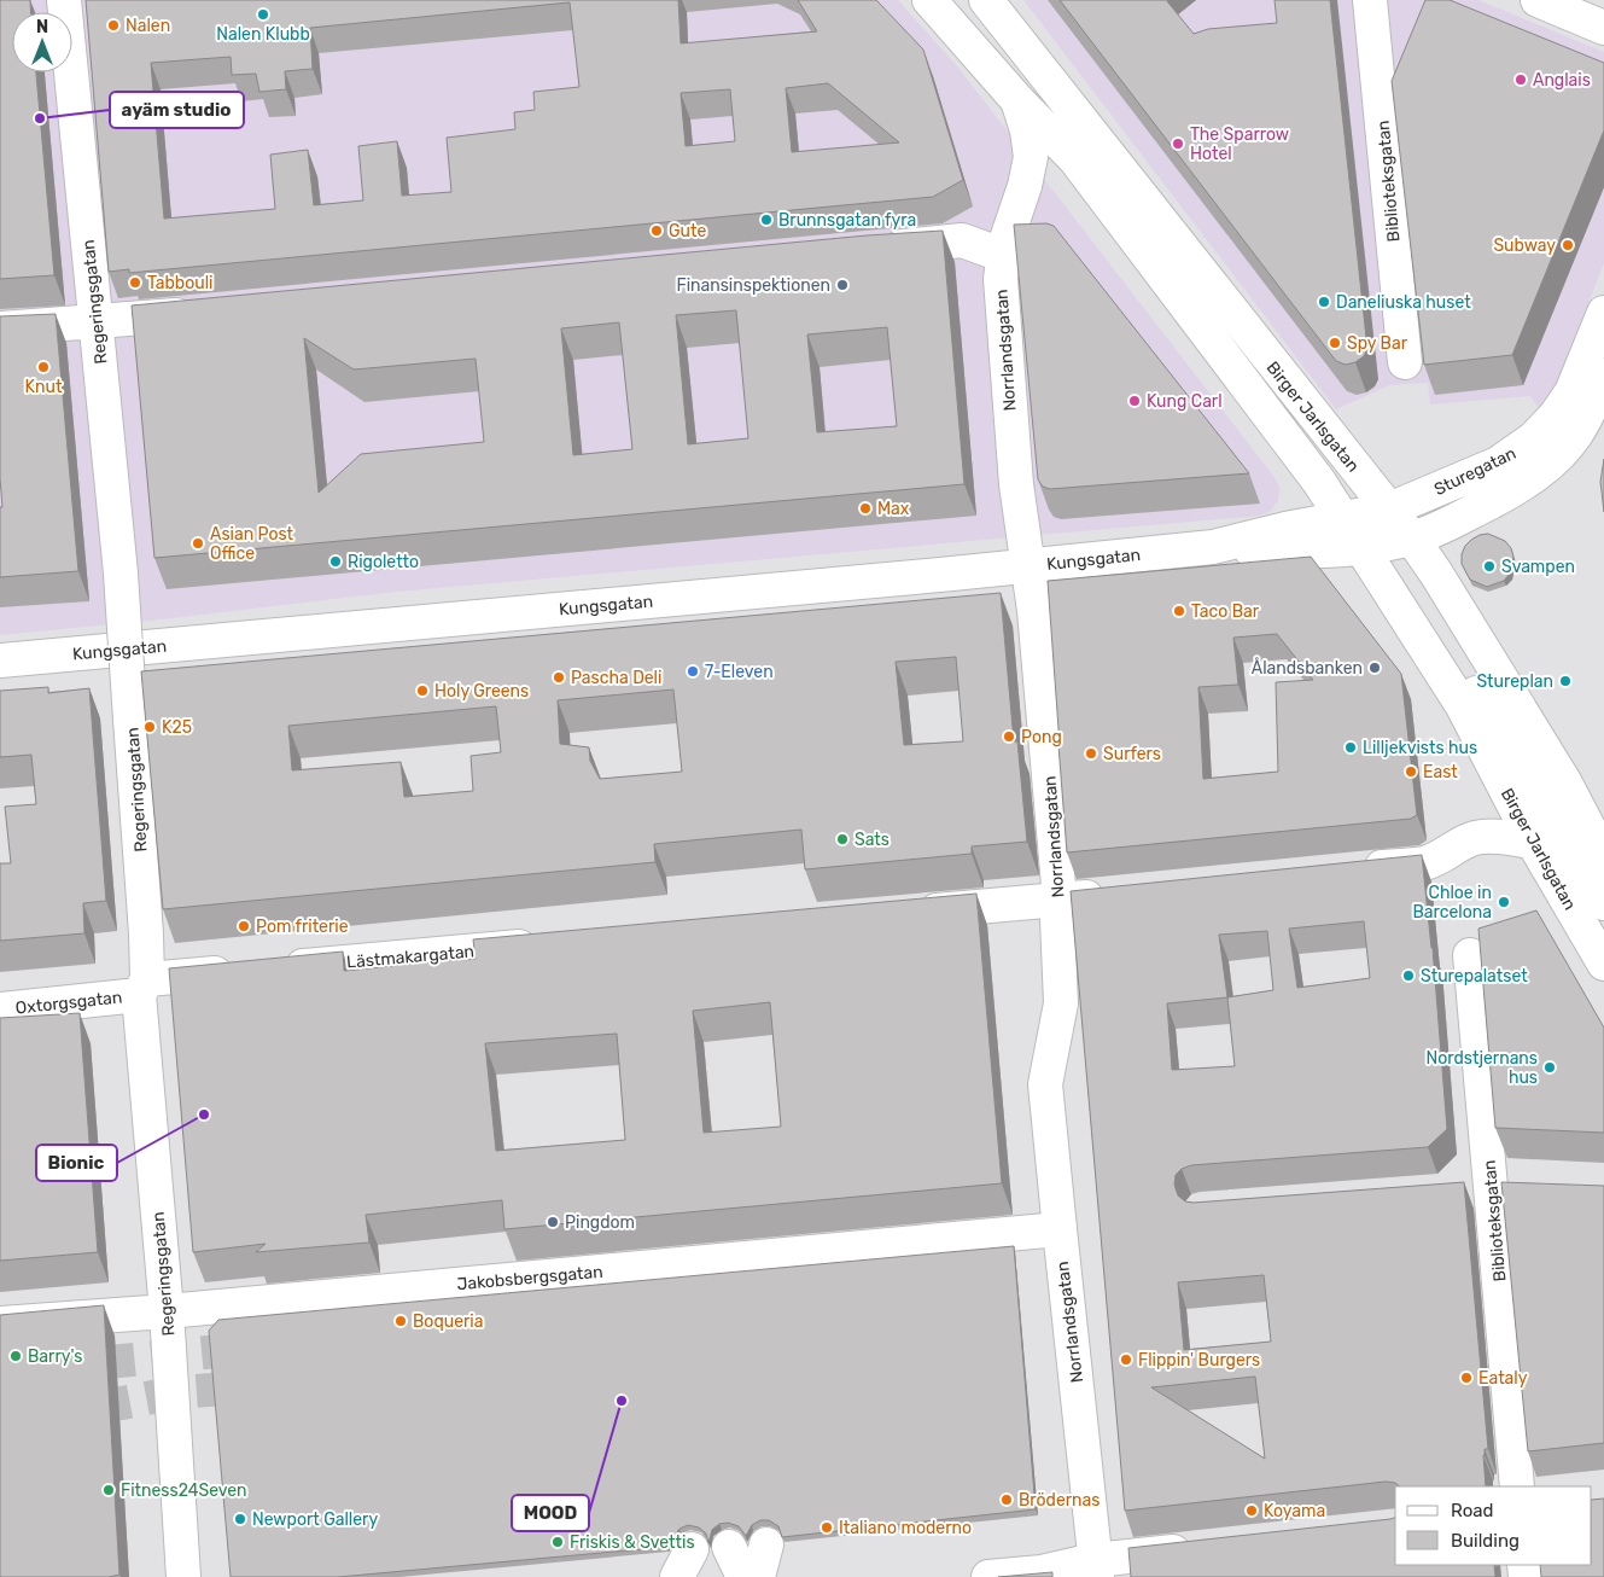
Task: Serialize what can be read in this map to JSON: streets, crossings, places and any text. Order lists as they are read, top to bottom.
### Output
{
  "streets": {
    "street": [
      "Biblioteksgatan",
      "Regeringsgatan",
      "Norrlandsgatan",
      "Birger Jarlsgatan",
      "Sturegatan",
      "Kungsgatan",
      "Lästmakargatan",
      "Oxtorgsgatan",
      "Jakobsbergsgatan"
    ]
  },
  "crossings": [
    ["Regeringsgatan", "Oxtorgsgatan"],
    ["Regeringsgatan", "Jakobsbergsgatan"],
    ["Norrlandsgatan", "Birger Jarlsgatan"],
    ["Norrlandsgatan", "Kungsgatan"],
    ["Norrlandsgatan", "Jakobsbergsgatan"],
    ["Birger Jarlsgatan", "Sturegatan"],
    ["Birger Jarlsgatan", "Kungsgatan"],
    ["Sturegatan", "Kungsgatan"]
  ],
  "places": [
    "Nalen Klubb",
    "Nalen",
    "Anglais",
    "ayäm studio",
    "The Sparrow Hotel",
    "Brunnsgatan fyra",
    "Gute",
    "Subway",
    "Tabbouli",
    "Finansinspektionen",
    "Daneliuska huset",
    "Spy Bar",
    "Knut",
    "Kung Carl",
    "Max",
    "Asian Post Office",
    "Rigoletto",
    "Svampen",
    "Taco Bar",
    "Ålandsbanken",
    "7-Eleven",
    "Pascha Deli",
    "Stureplan",
    "Holy Greens",
    "K25",
    "Pong",
    "Lilljekvists hus",
    "Surfers",
    "East",
    "Sats",
    "Chloe in Barcelona",
    "Pom friterie",
    "Sturepalatset",
    "Nordstjernans hus",
    "Bionic",
    "Pingdom",
    "Boqueria",
    "Barry's",
    "Flippin' Burgers",
    "Eataly",
    "MOOD",
    "Fitness24Seven",
    "Brödernas",
    "Koyama",
    "Newport Gallery",
    "Italiano moderno",
    "Friskis & Svettis"
  ],
  "legend": ["Road", "Building"],
  "north": "top"
}
